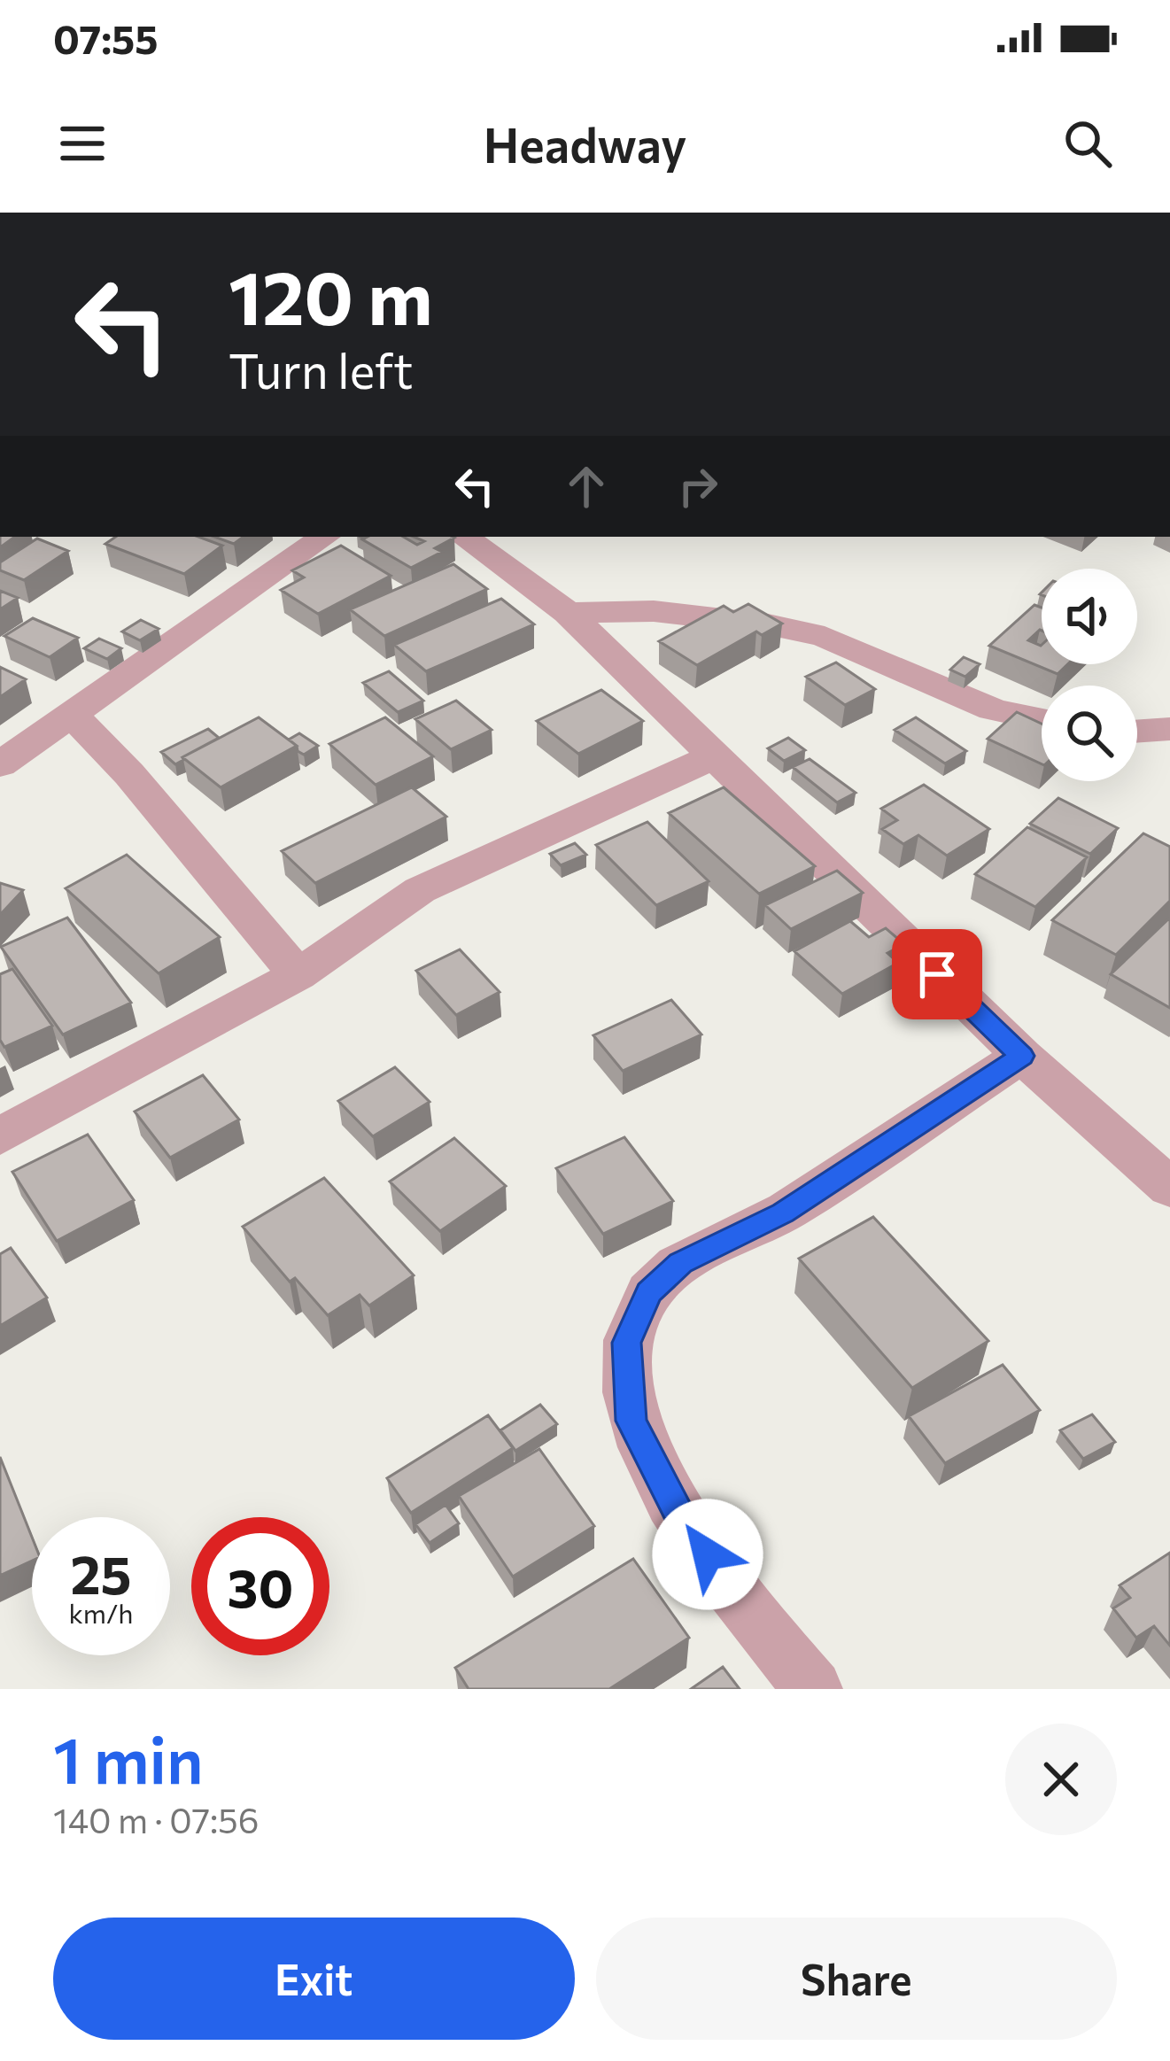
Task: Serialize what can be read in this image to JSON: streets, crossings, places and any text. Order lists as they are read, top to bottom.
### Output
{
  "page": {
    "status": "07:55",
    "header": "Headway",
    "turn": ["120 m", "Turn left"],
    "speed": "25 km/h",
    "limit": "30",
    "heading": ["1 min", "140 m · 07:56"],
    "buttons": ["Exit", "Share"]
  }
}
